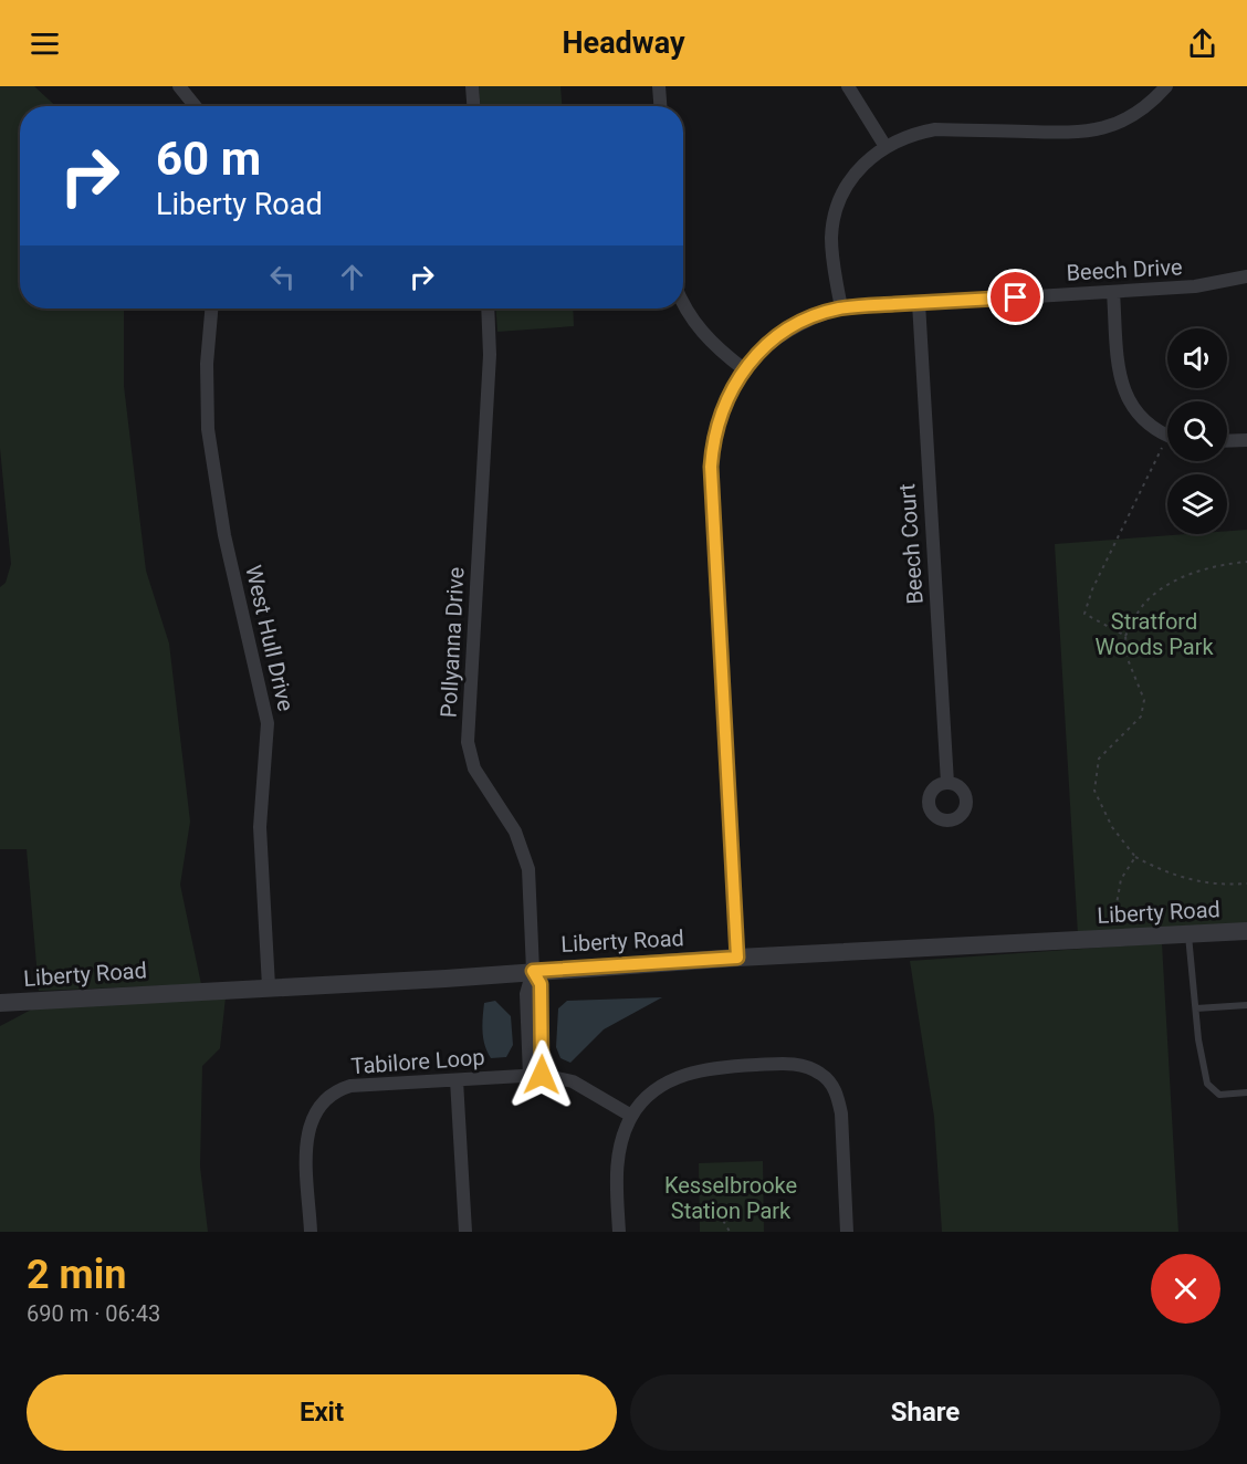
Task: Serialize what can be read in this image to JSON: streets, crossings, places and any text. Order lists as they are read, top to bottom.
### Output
{
  "streets": {
    "street": [
      "Beech Drive",
      "Beech Court",
      "West Hull Drive",
      "Pollyanna Drive",
      "Liberty Road",
      "Tabilore Loop"
    ]
  },
  "crossings": [
    ["Beech Drive", "Beech Court"],
    ["Beech Drive", "Liberty Road"],
    ["West Hull Drive", "Liberty Road"],
    ["Pollyanna Drive", "Liberty Road"],
    ["Pollyanna Drive", "Tabilore Loop"]
  ],
  "parks": ["Stratford Woods Park", "Kesselbrooke Station Park"],
  "page": {
    "header": "Headway",
    "turn": ["60 m", "Liberty Road"],
    "heading": ["2 min", "690 m · 06:43"],
    "buttons": ["Exit", "Share"]
  }
}
